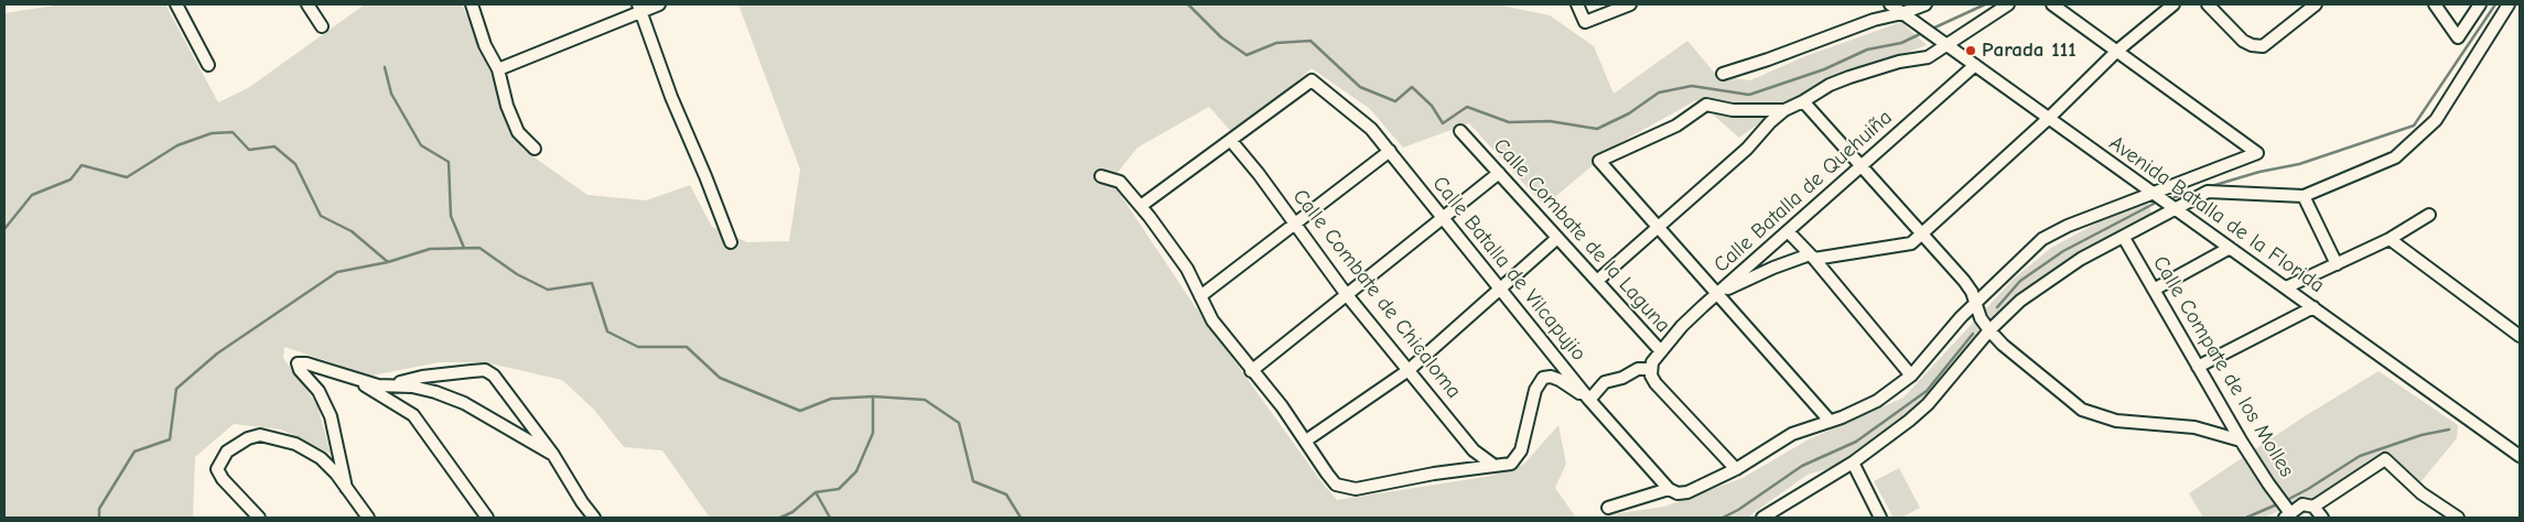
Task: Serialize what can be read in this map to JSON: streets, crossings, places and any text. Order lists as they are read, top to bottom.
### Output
{
  "streets": {
    "street": [
      "Calle Batalla de Quehuiña",
      "Avenida Batalla de la Florida",
      "Calle Combate de la Laguna",
      "Calle Batalla de Vilcapujio",
      "Calle Combate de Chicaloma",
      "Calle Compate de los Molles"
    ]
  },
  "crossings": [
    ["Calle Batalla de Quehuiña", "Avenida Batalla de la Florida"],
    ["Calle Batalla de Quehuiña", "Calle Combate de la Laguna"],
    ["Calle Batalla de Vilcapujio", "Calle Combate de Chicaloma"]
  ],
  "places": ["Parada 111"]
}
